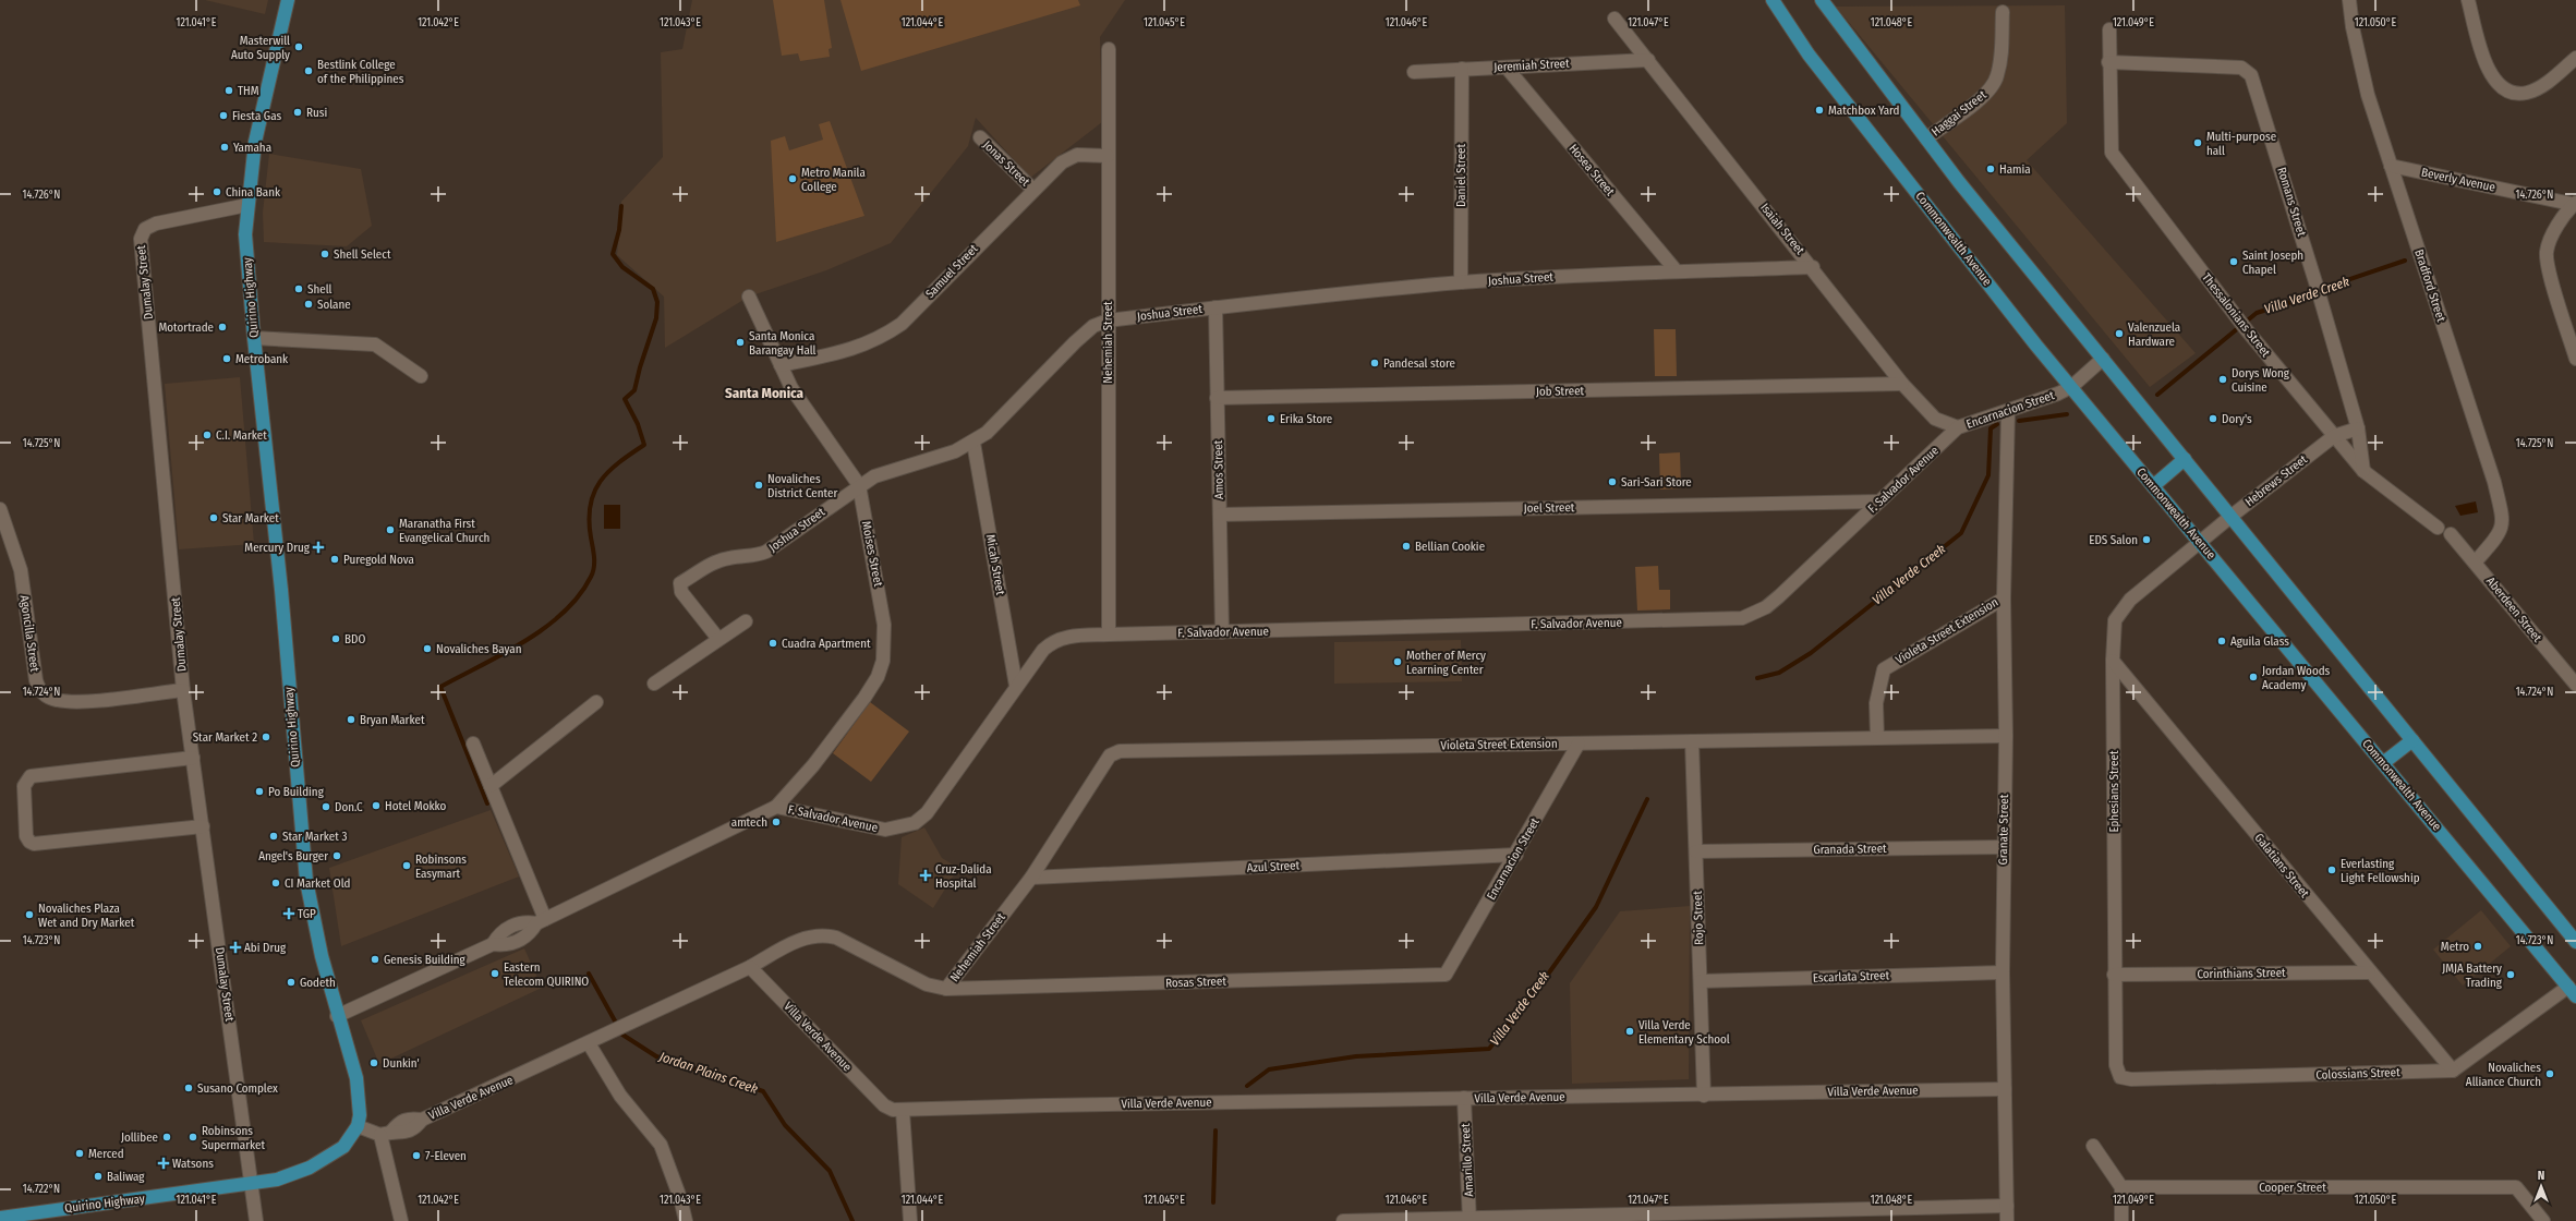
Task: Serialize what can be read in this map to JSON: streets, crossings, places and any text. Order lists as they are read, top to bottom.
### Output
{
  "streets": {
    "main road": ["Commonwealth Avenue", "Quirino Highway"],
    "street": [
      "Jeremiah Street",
      "Haggai Street",
      "Jonas Street",
      "Hosea Street",
      "Daniel Street",
      "Beverly Avenue",
      "Romans Street",
      "Isaiah Street",
      "Samuel Street",
      "Joshua Street",
      "Dumalay Street",
      "Bradford Street",
      "Thessalonians Street",
      "Nehemiah Street",
      "Job Street",
      "Encarnacion Street",
      "Amos Street",
      "F. Salvador Avenue",
      "Hebrews Street",
      "Joel Street",
      "Moises Street",
      "Micah Street",
      "Aberdeen Street",
      "Violeta Street Extension",
      "Agoncilla Street",
      "Ephesians Street",
      "Granate Street",
      "Granada Street",
      "Galatians Street",
      "Azul Street",
      "Rojo Street",
      "Corinthians Street",
      "Escarlata Street",
      "Rosas Street",
      "Villa Verde Avenue",
      "Colossians Street",
      "Amarillo Street",
      "Cooper Street"
    ]
  },
  "crossings": [
    ["Jeremiah Street", "Hosea Street"],
    ["Jeremiah Street", "Daniel Street"],
    ["Jeremiah Street", "Isaiah Street"],
    ["Jonas Street", "Samuel Street"],
    ["Hosea Street", "Joshua Street"],
    ["Daniel Street", "Joshua Street"],
    ["Beverly Avenue", "Bradford Street"],
    ["Romans Street", "Thessalonians Street"],
    ["Romans Street", "Hebrews Street"],
    ["Isaiah Street", "Joshua Street"],
    ["Isaiah Street", "Job Street"],
    ["Isaiah Street", "Encarnacion Street"],
    ["Isaiah Street", "F. Salvador Avenue"],
    ["Commonwealth Avenue", "Encarnacion Street"],
    ["Commonwealth Avenue", "Hebrews Street"],
    ["Commonwealth Avenue", "Ephesians Street"],
    ["Samuel Street", "Nehemiah Street"],
    ["Samuel Street", "Moises Street"],
    ["Joshua Street", "Nehemiah Street"],
    ["Joshua Street", "Amos Street"],
    ["Joshua Street", "Moises Street"],
    ["Joshua Street", "Micah Street"],
    ["Dumalay Street", "Quirino Highway"],
    ["Dumalay Street", "Agoncilla Street"],
    ["Bradford Street", "Aberdeen Street"],
    ["Quirino Highway", "F. Salvador Avenue"],
    ["Thessalonians Street", "Hebrews Street"],
    ["Nehemiah Street", "F. Salvador Avenue"],
    ["Nehemiah Street", "Violeta Street Extension"],
    ["Nehemiah Street", "Azul Street"],
    ["Nehemiah Street", "Rosas Street"],
    ["Nehemiah Street", "Villa Verde Avenue"],
    ["Job Street", "Amos Street"],
    ["Encarnacion Street", "F. Salvador Avenue"],
    ["Encarnacion Street", "Violeta Street Extension"],
    ["Encarnacion Street", "Granate Street"],
    ["Encarnacion Street", "Azul Street"],
    ["Encarnacion Street", "Rosas Street"],
    ["Amos Street", "F. Salvador Avenue"],
    ["Amos Street", "Joel Street"],
    ["F. Salvador Avenue", "Joel Street"],
    ["F. Salvador Avenue", "Moises Street"],
    ["F. Salvador Avenue", "Micah Street"],
    ["Hebrews Street", "Ephesians Street"],
    ["Violeta Street Extension", "Granate Street"],
    ["Violeta Street Extension", "Rojo Street"],
    ["Ephesians Street", "Galatians Street"],
    ["Ephesians Street", "Corinthians Street"],
    ["Ephesians Street", "Colossians Street"],
    ["Granate Street", "Granada Street"],
    ["Granate Street", "Escarlata Street"],
    ["Granate Street", "Villa Verde Avenue"],
    ["Granada Street", "Rojo Street"],
    ["Galatians Street", "Corinthians Street"],
    ["Galatians Street", "Colossians Street"],
    ["Rojo Street", "Escarlata Street"],
    ["Rojo Street", "Villa Verde Avenue"],
    ["Villa Verde Avenue", "Amarillo Street"]
  ],
  "districts": ["Santa Monica"],
  "water": ["Villa Verde Creek", "Jordan Plains Creek"],
  "places": {
    "other": [
      "Masterwill Auto Supply",
      "Bestlink College of the Philippines",
      "THM",
      "Matchbox Yard",
      "Rusi",
      "Fiesta Gas",
      "Multi-purpose hall",
      "Yamaha",
      "Hamia",
      "Metro Manila College",
      "China Bank",
      "Shell Select",
      "Saint Joseph Chapel",
      "Shell",
      "Solane",
      "Motortrade",
      "Valenzuela Hardware",
      "Santa Monica Barangay Hall",
      "Metrobank",
      "Pandesal store",
      "Dorys Wong Cuisine",
      "Erika Store",
      "Dory's",
      "C.I. Market",
      "Sari-Sari Store",
      "Novaliches District Center",
      "Star Market",
      "Maranatha First Evangelical Church",
      "EDS Salon",
      "Bellian Cookie",
      "Puregold Nova",
      "BDO",
      "Aguila Glass",
      "Cuadra Apartment",
      "Novaliches Bayan",
      "Mother of Mercy Learning Center",
      "Jordan Woods Academy",
      "Bryan Market",
      "Star Market 2",
      "Po Building",
      "Hotel Mokko",
      "Don.C",
      "amtech",
      "Star Market 3",
      "Angel's Burger",
      "Robinsons Easymart",
      "Everlasting Light Fellowship",
      "CI Market Old",
      "Novaliches Plaza Wet and Dry Market",
      "Metro",
      "Genesis Building",
      "Eastern Telecom QUIRINO",
      "JMJA Battery Trading",
      "Godeth",
      "Villa Verde Elementary School",
      "Dunkin'",
      "Novaliches Alliance Church",
      "Susano Complex",
      "Jollibee",
      "Robinsons Supermarket",
      "Merced",
      "7-Eleven",
      "Baliwag"
    ],
    "health": [
      "Mercury Drug",
      "Cruz-Dalida Hospital",
      "TGP",
      "Abi Drug",
      "Watsons"
    ]
  },
  "north": "top",
  "coordinates": [
    "121.041°E",
    "121.042°E",
    "121.043°E",
    "121.044°E",
    "121.045°E",
    "121.046°E",
    "121.047°E",
    "121.048°E",
    "121.049°E",
    "121.050°E",
    "14.726°N",
    "14.725°N",
    "14.724°N",
    "14.723°N",
    "14.722°N"
  ]
}
